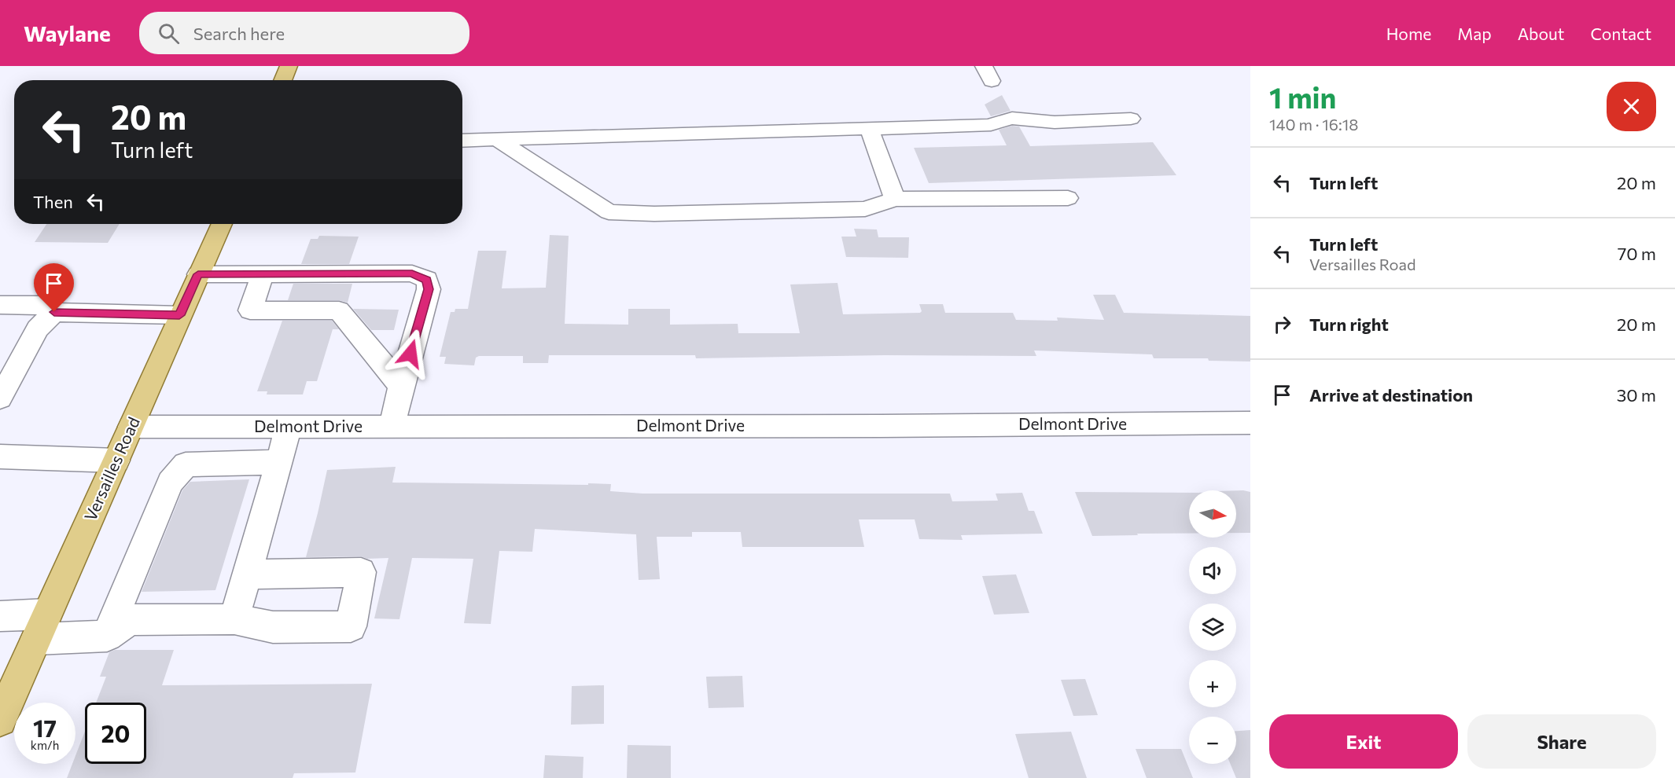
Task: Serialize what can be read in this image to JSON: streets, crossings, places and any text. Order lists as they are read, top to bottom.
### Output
{
  "streets": {
    "main road": ["Versailles Road"],
    "street": ["Delmont Drive"]
  },
  "crossings": [
    ["Delmont Drive", "Versailles Road"]
  ],
  "north": "right",
  "page": {
    "header": "Waylane",
    "search": "Search here",
    "nav": [
      "Home",
      "Map",
      "About",
      "Contact"
    ],
    "heading": ["1 min", "140 m · 16:18"],
    "turn": ["20 m", "Turn left"],
    "list": [
      {
        "name": "Turn left",
        "value": "20 m"
      },
      {
        "name": "Turn left",
        "note": "Versailles Road",
        "value": "70 m"
      },
      {
        "name": "Turn right",
        "value": "20 m"
      },
      {
        "name": "Arrive at destination",
        "value": "30 m"
      }
    ],
    "then": "Then",
    "map_buttons": ["+", "−"],
    "speed": "17 km/h",
    "limit": "20",
    "buttons": ["Exit", "Share"]
  }
}
